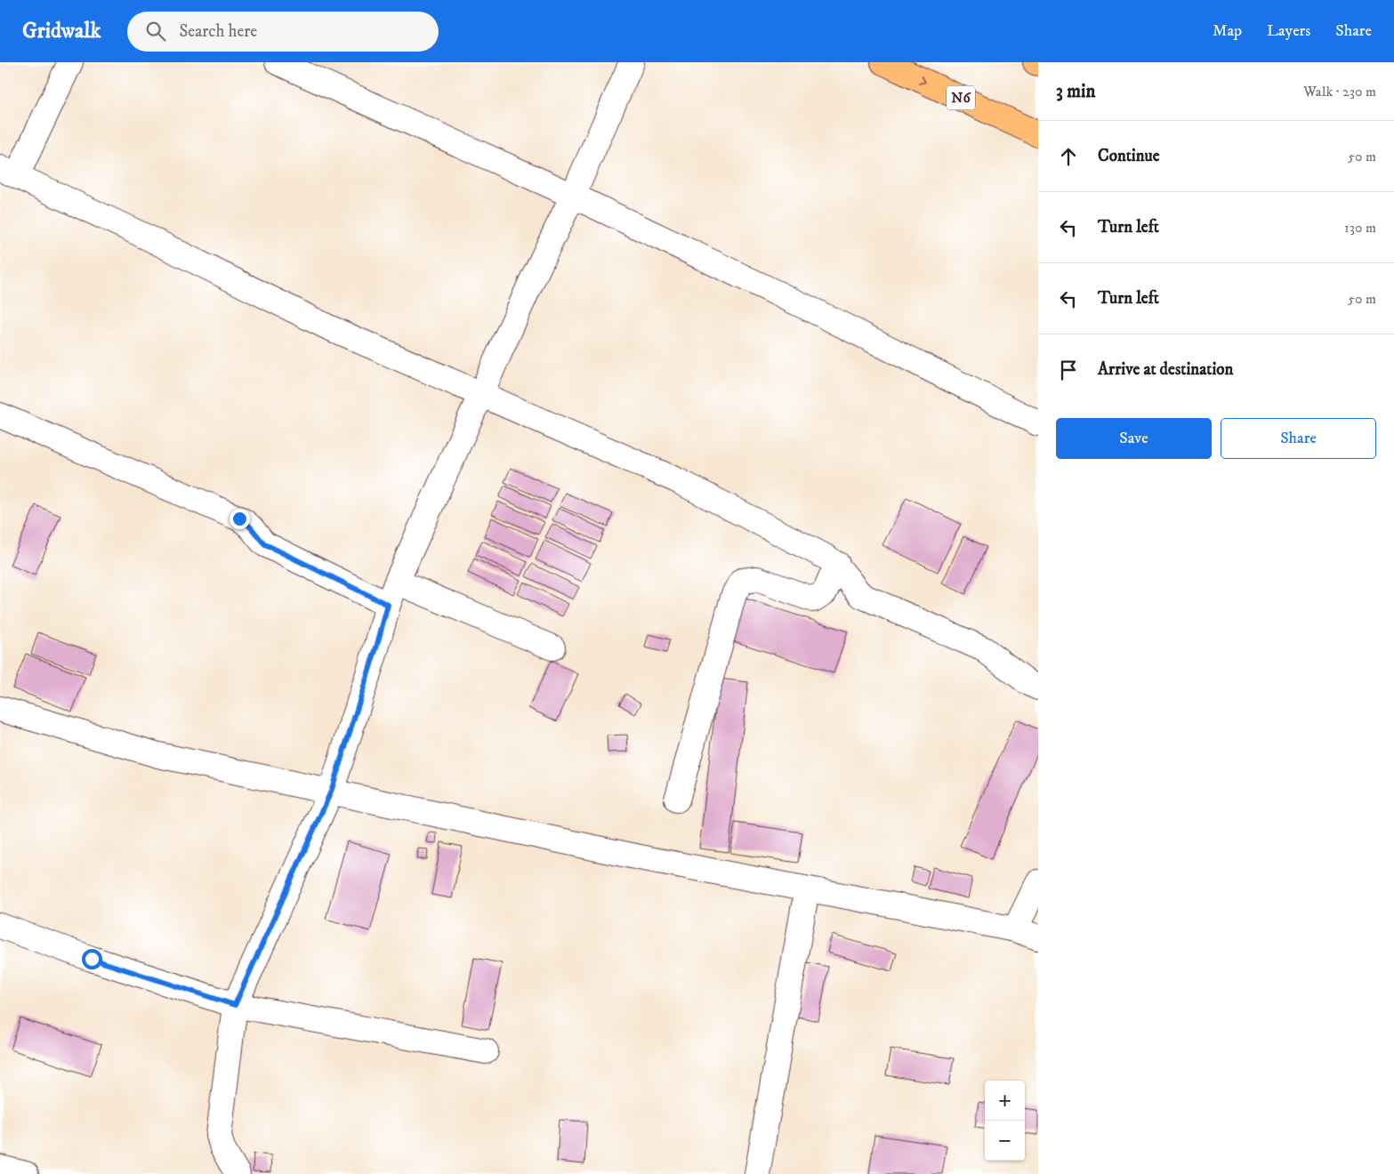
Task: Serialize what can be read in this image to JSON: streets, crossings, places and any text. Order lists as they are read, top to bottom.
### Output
{
  "streets": {
    "main road": ["N6"]
  },
  "page": {
    "header": "Gridwalk",
    "search": "Search here",
    "nav": ["Map", "Layers", "Share"],
    "heading": ["3 min", "Walk · 230 m"],
    "list": [
      ["Continue", "50 m"],
      ["Turn left", "130 m"],
      ["Turn left", "50 m"],
      "Arrive at destination"
    ],
    "buttons": ["Save", "Share"],
    "map_buttons": ["+", "−"]
  }
}
